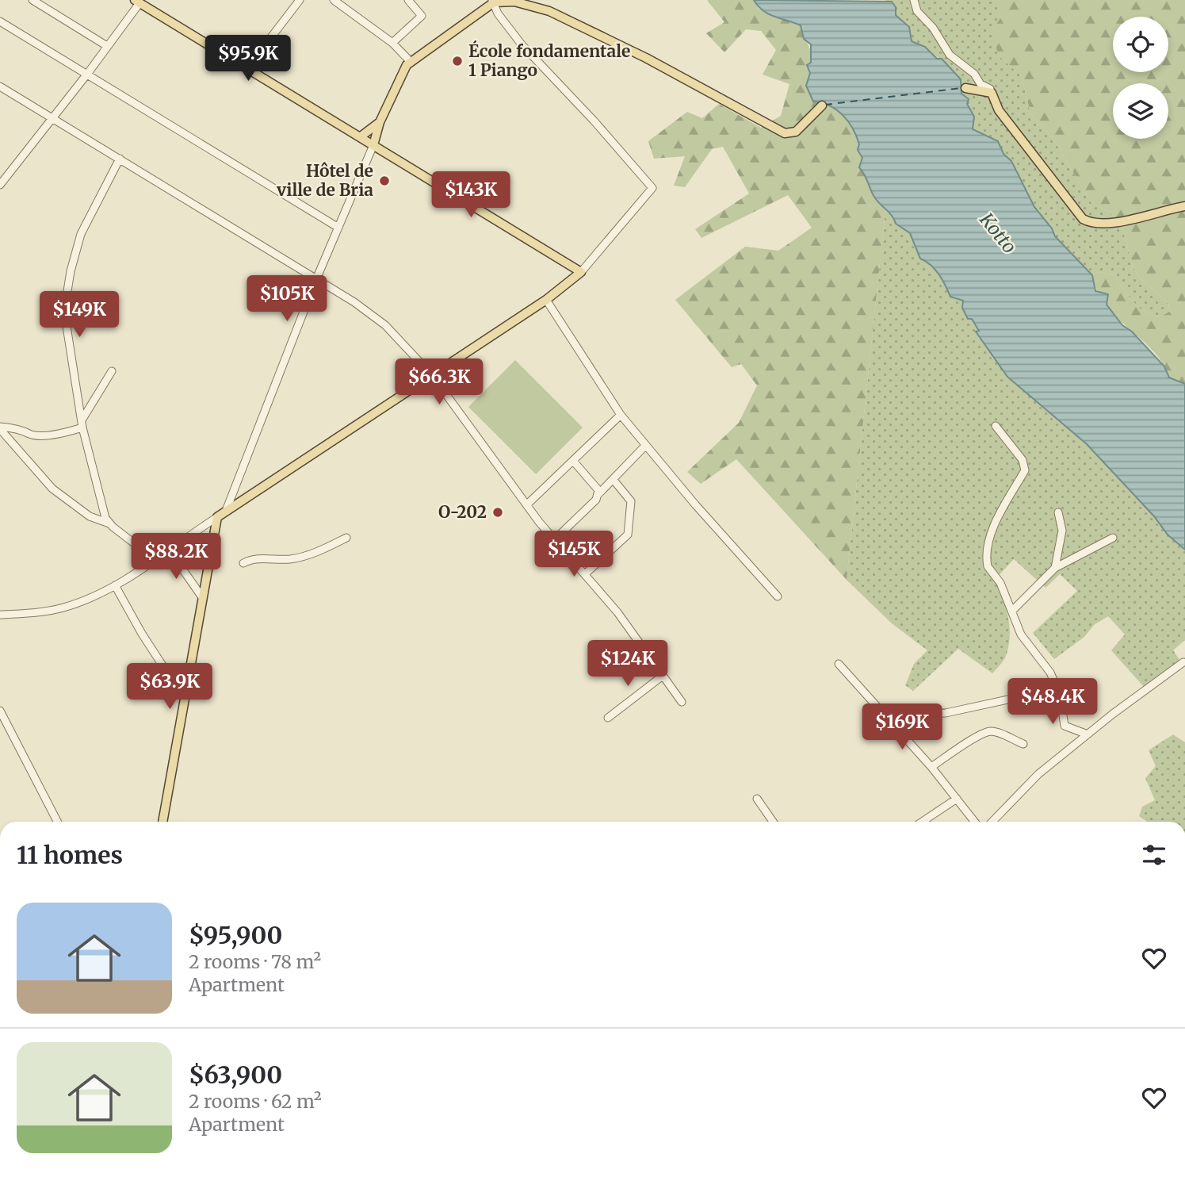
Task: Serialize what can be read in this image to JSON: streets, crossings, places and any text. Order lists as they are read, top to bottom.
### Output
{
  "water": ["Kotto"],
  "places": ["École fondamentale 1 Piango", "Hôtel de ville de Bria", "O-202"],
  "page": {
    "price": [
      "$95.9K",
      "$143K",
      "$105K",
      "$149K",
      "$66.3K",
      "$145K",
      "$88.2K",
      "$124K",
      "$63.9K",
      "$48.4K",
      "$169K"
    ],
    "heading": "11 homes",
    "list": [
      {
        "name": "$95,900",
        "note": "2 rooms · 78 m² · Apartment"
      },
      {
        "name": "$63,900",
        "note": "2 rooms · 62 m² · Apartment"
      }
    ]
  }
}
